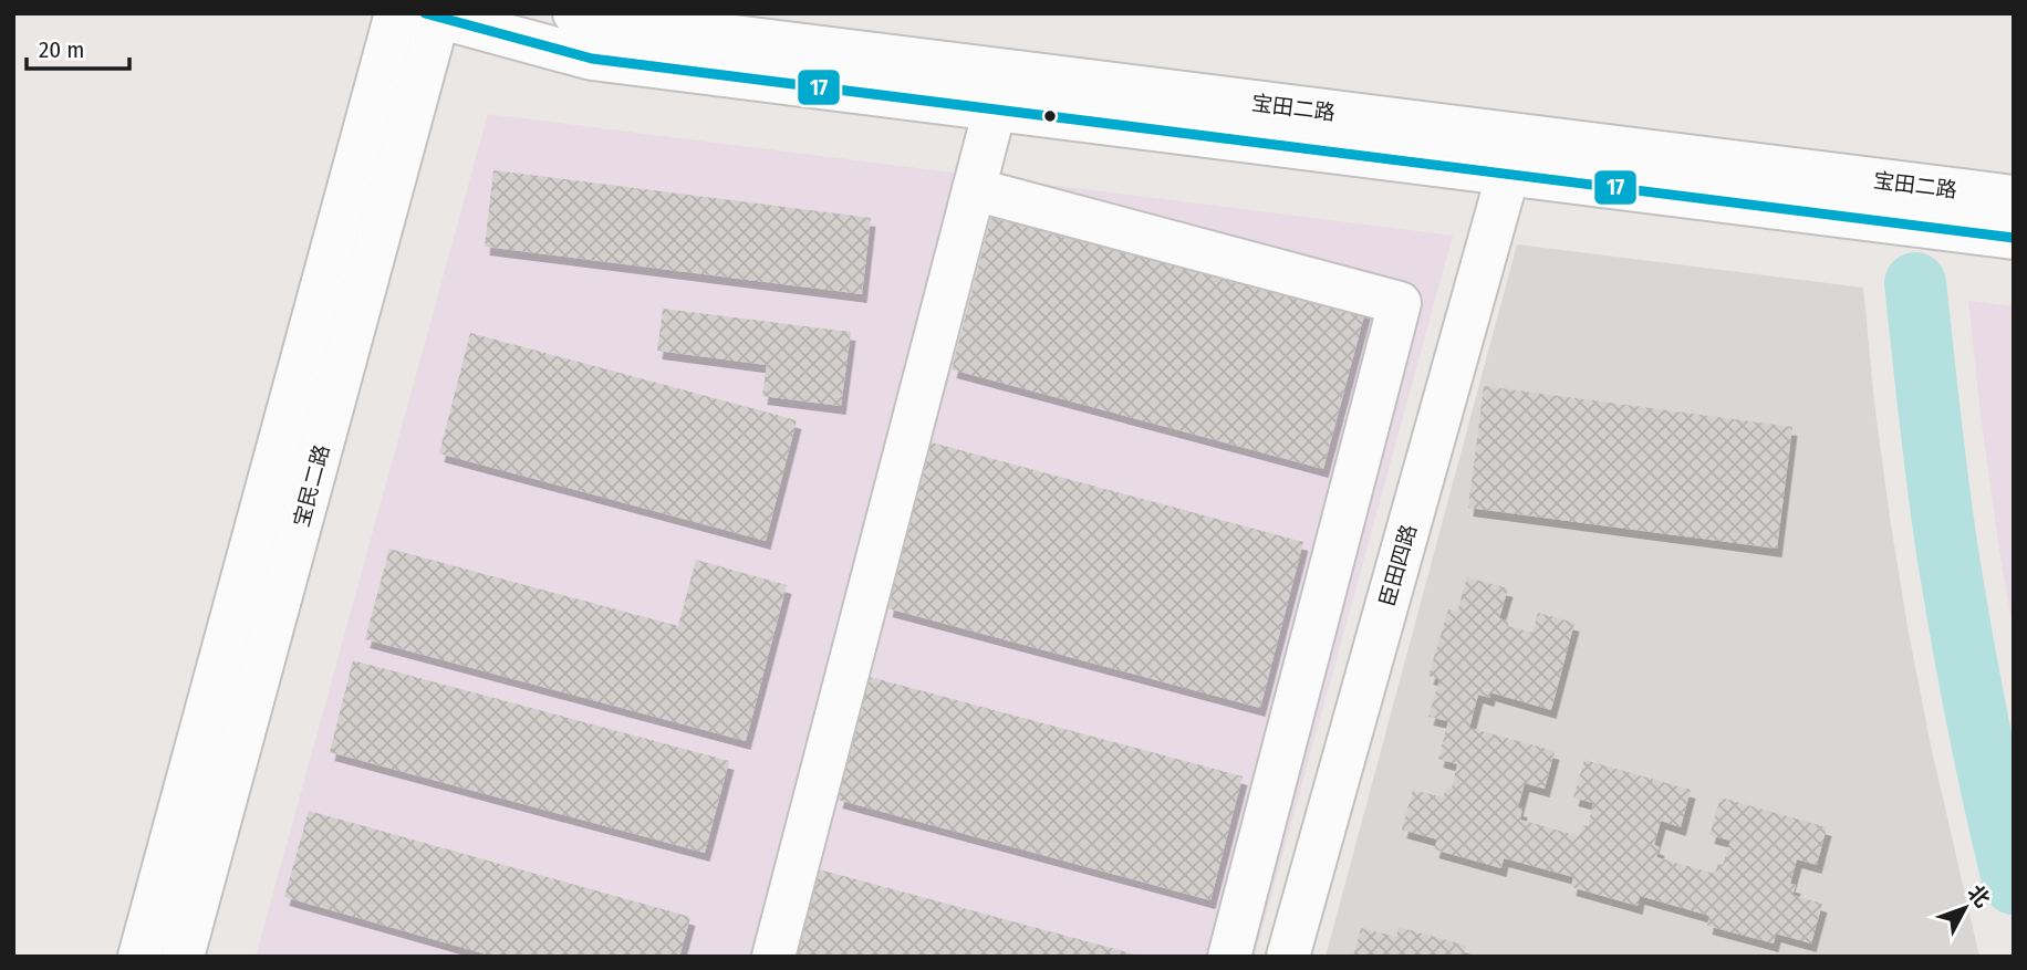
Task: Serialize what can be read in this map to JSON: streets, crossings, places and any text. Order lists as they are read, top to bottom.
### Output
{
  "streets": {
    "street": ["宝田二路", "宝民二路", "臣田四路"]
  },
  "crossings": [
    ["宝田二路", "宝民二路"],
    ["宝田二路", "臣田四路"]
  ],
  "lines": ["transit line 17"],
  "scale_bar": "20 m",
  "north": "top right"
}
